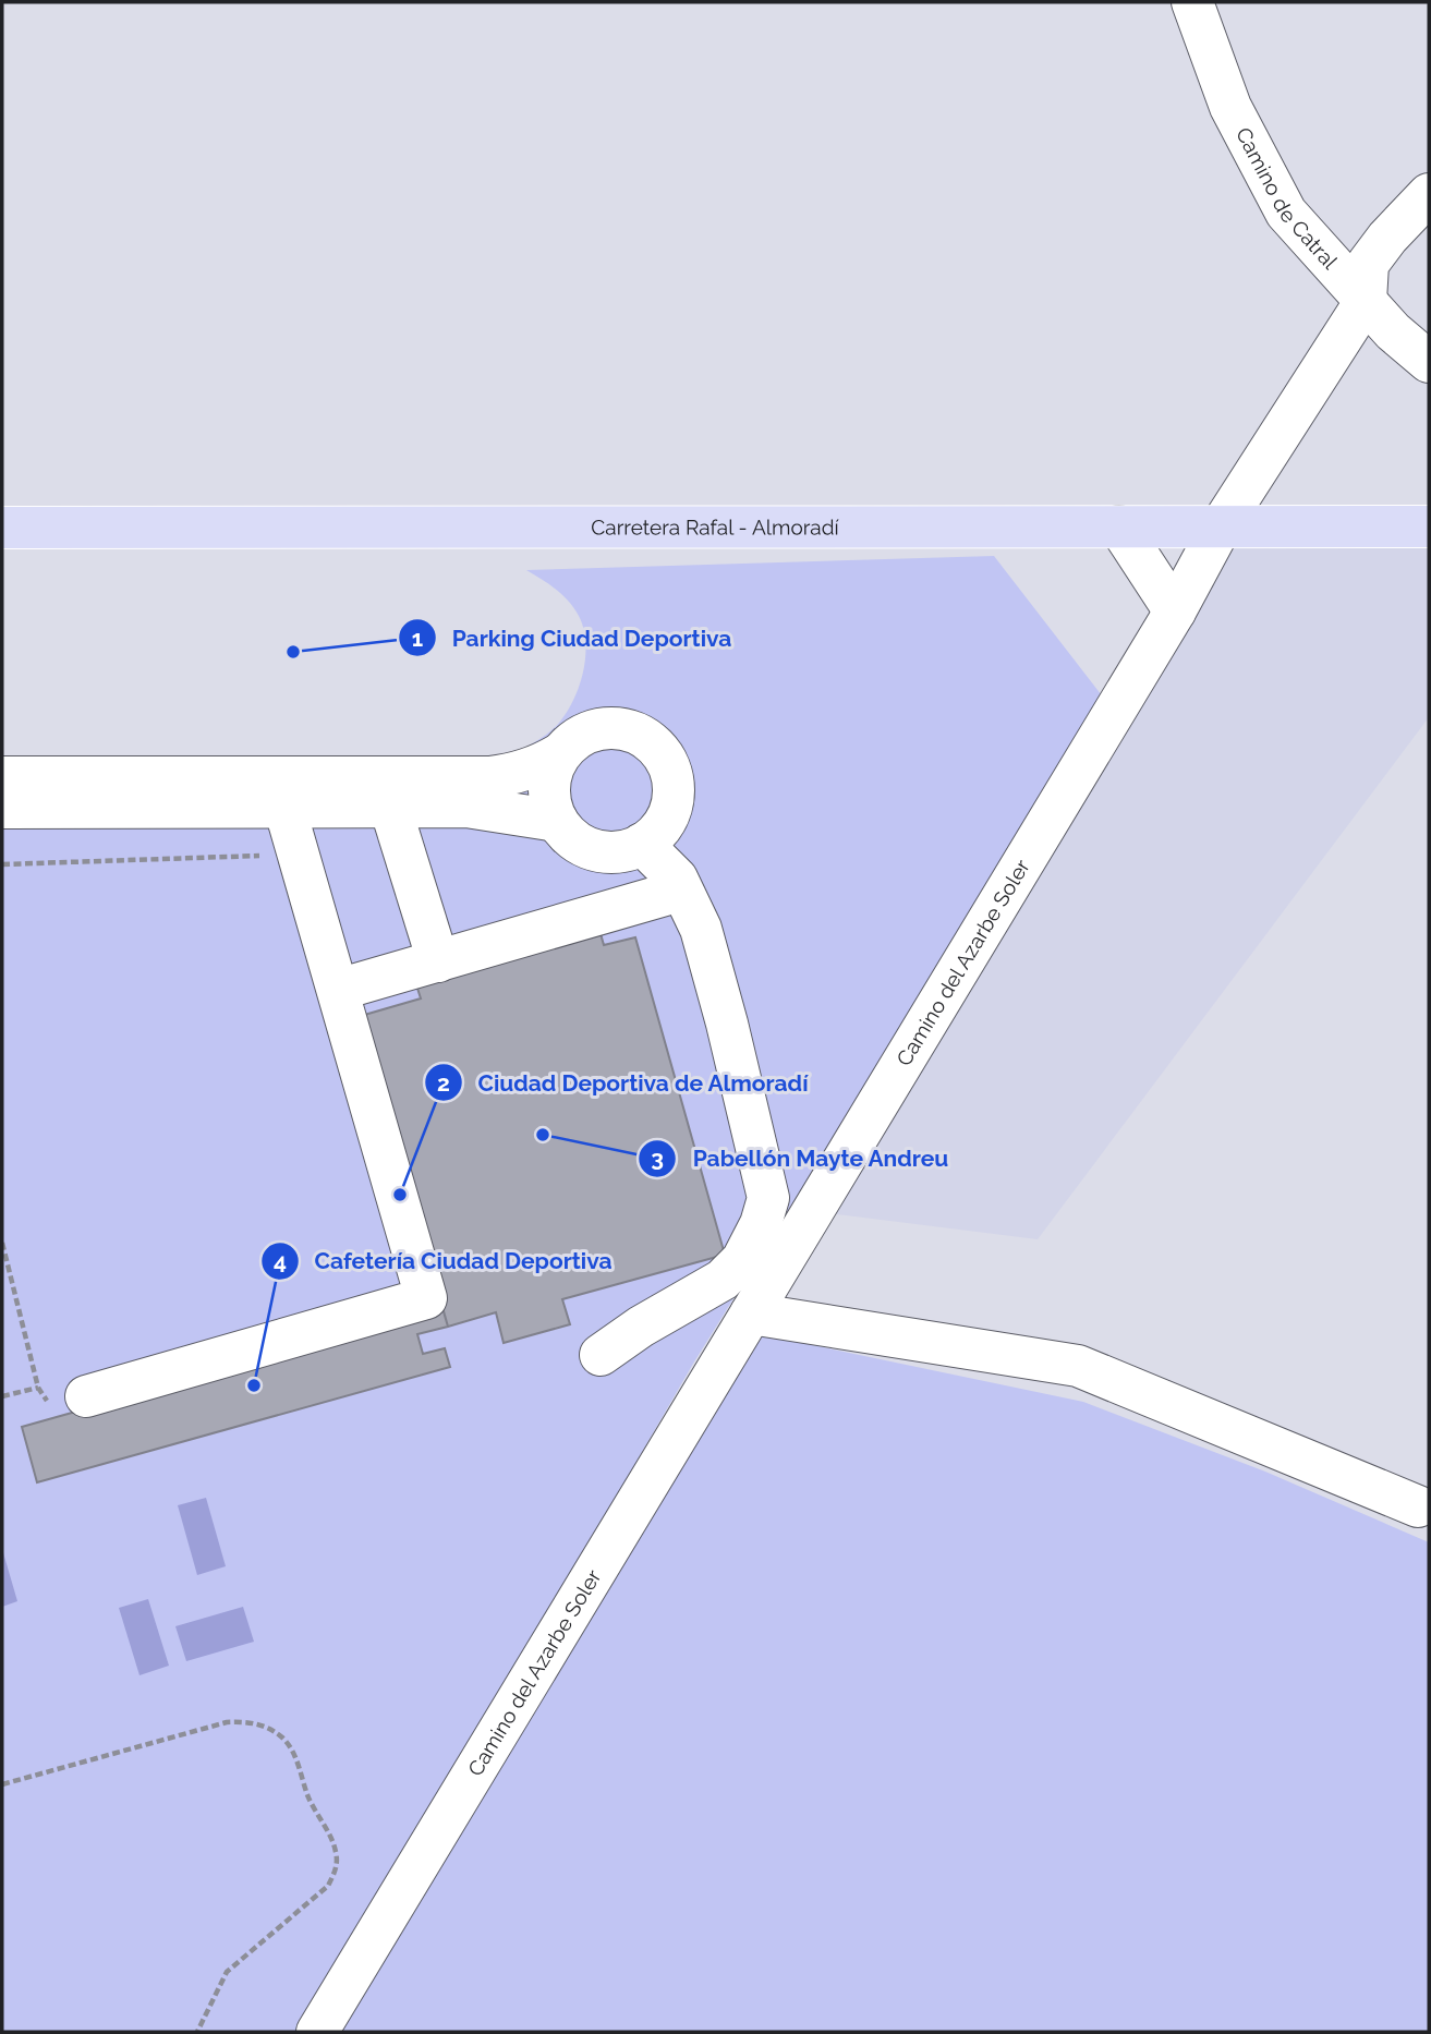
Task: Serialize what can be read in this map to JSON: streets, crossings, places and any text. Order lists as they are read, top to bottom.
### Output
{
  "streets": {
    "main road": ["Carretera Rafal - Almoradí"],
    "street": ["Camino de Catral", "Camino del Azarbe Soler"]
  },
  "crossings": [
    ["Camino de Catral", "Camino del Azarbe Soler"],
    ["Carretera Rafal - Almoradí", "Camino del Azarbe Soler"]
  ],
  "places": [
    "Parking Ciudad Deportiva",
    "Pabellón Mayte Andreu",
    "Ciudad Deportiva de Almoradí",
    "Cafetería Ciudad Deportiva"
  ]
}
